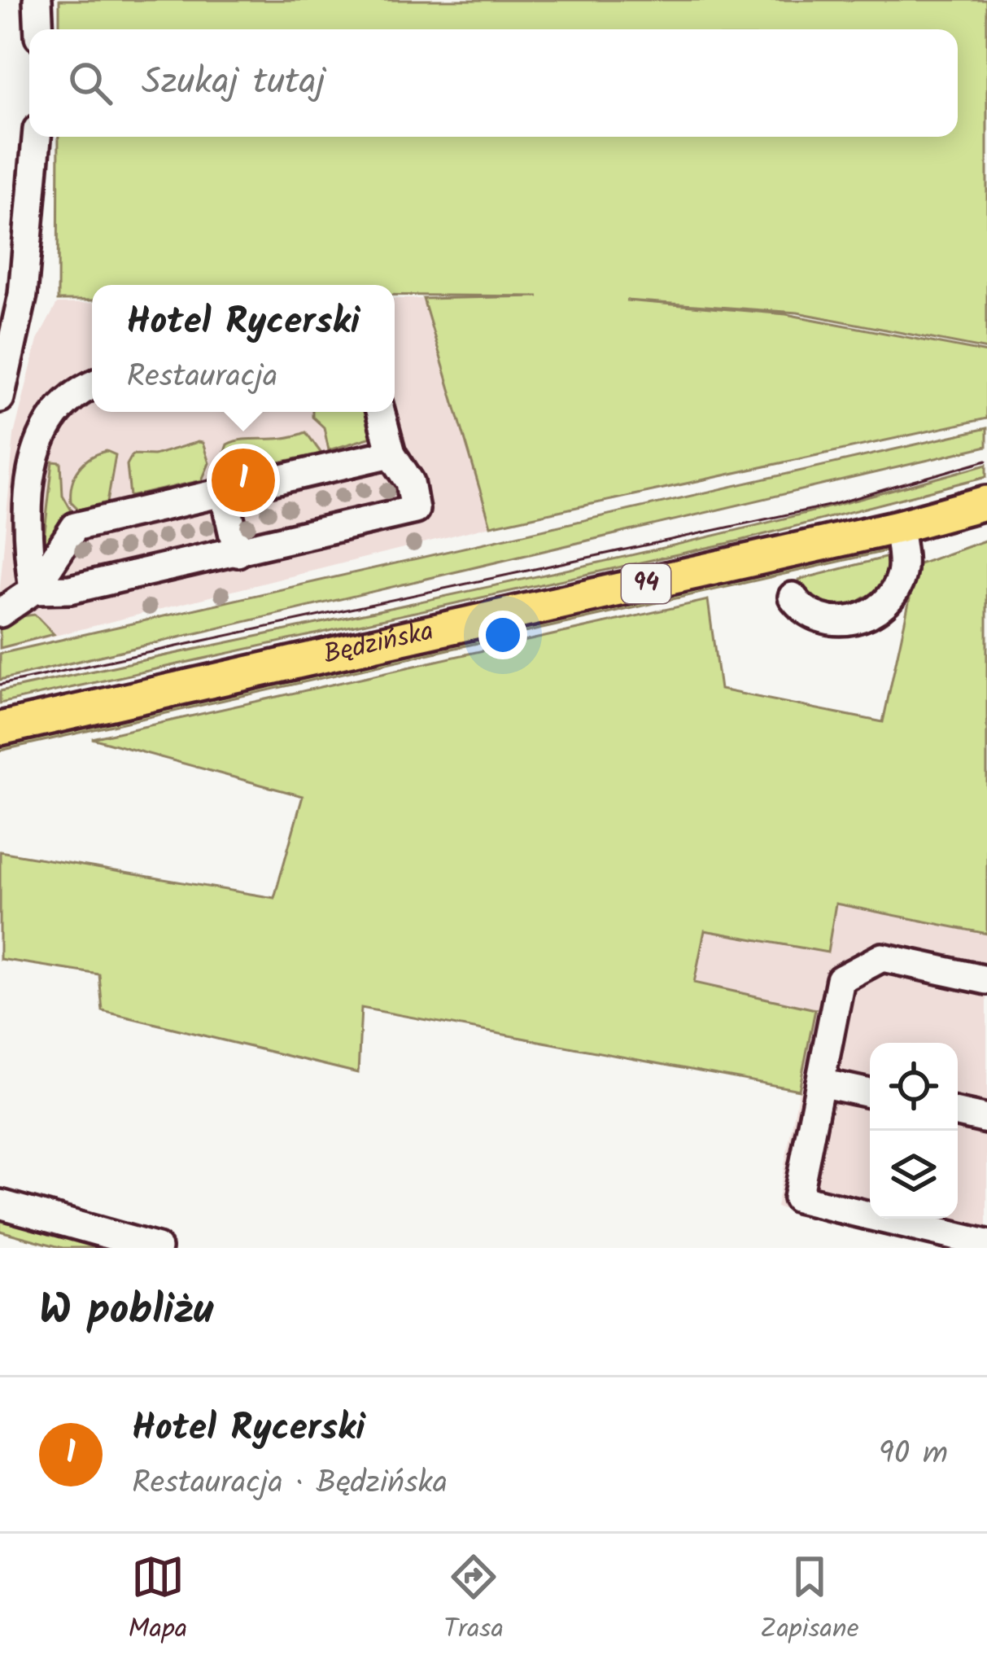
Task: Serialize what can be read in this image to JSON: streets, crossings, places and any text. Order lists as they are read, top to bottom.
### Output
{
  "streets": {
    "main road": ["94", "Będzińska"]
  },
  "page": {
    "search": "Szukaj tutaj",
    "popup": ["Hotel Rycerski", "Restauracja"],
    "pins": "1",
    "heading": "W pobliżu",
    "list": [
      {
        "mark": "1",
        "name": "Hotel Rycerski",
        "note": "Restauracja · Będzińska",
        "value": "90 m"
      }
    ],
    "nav": ["Mapa", "Trasa", "Zapisane"]
  }
}
